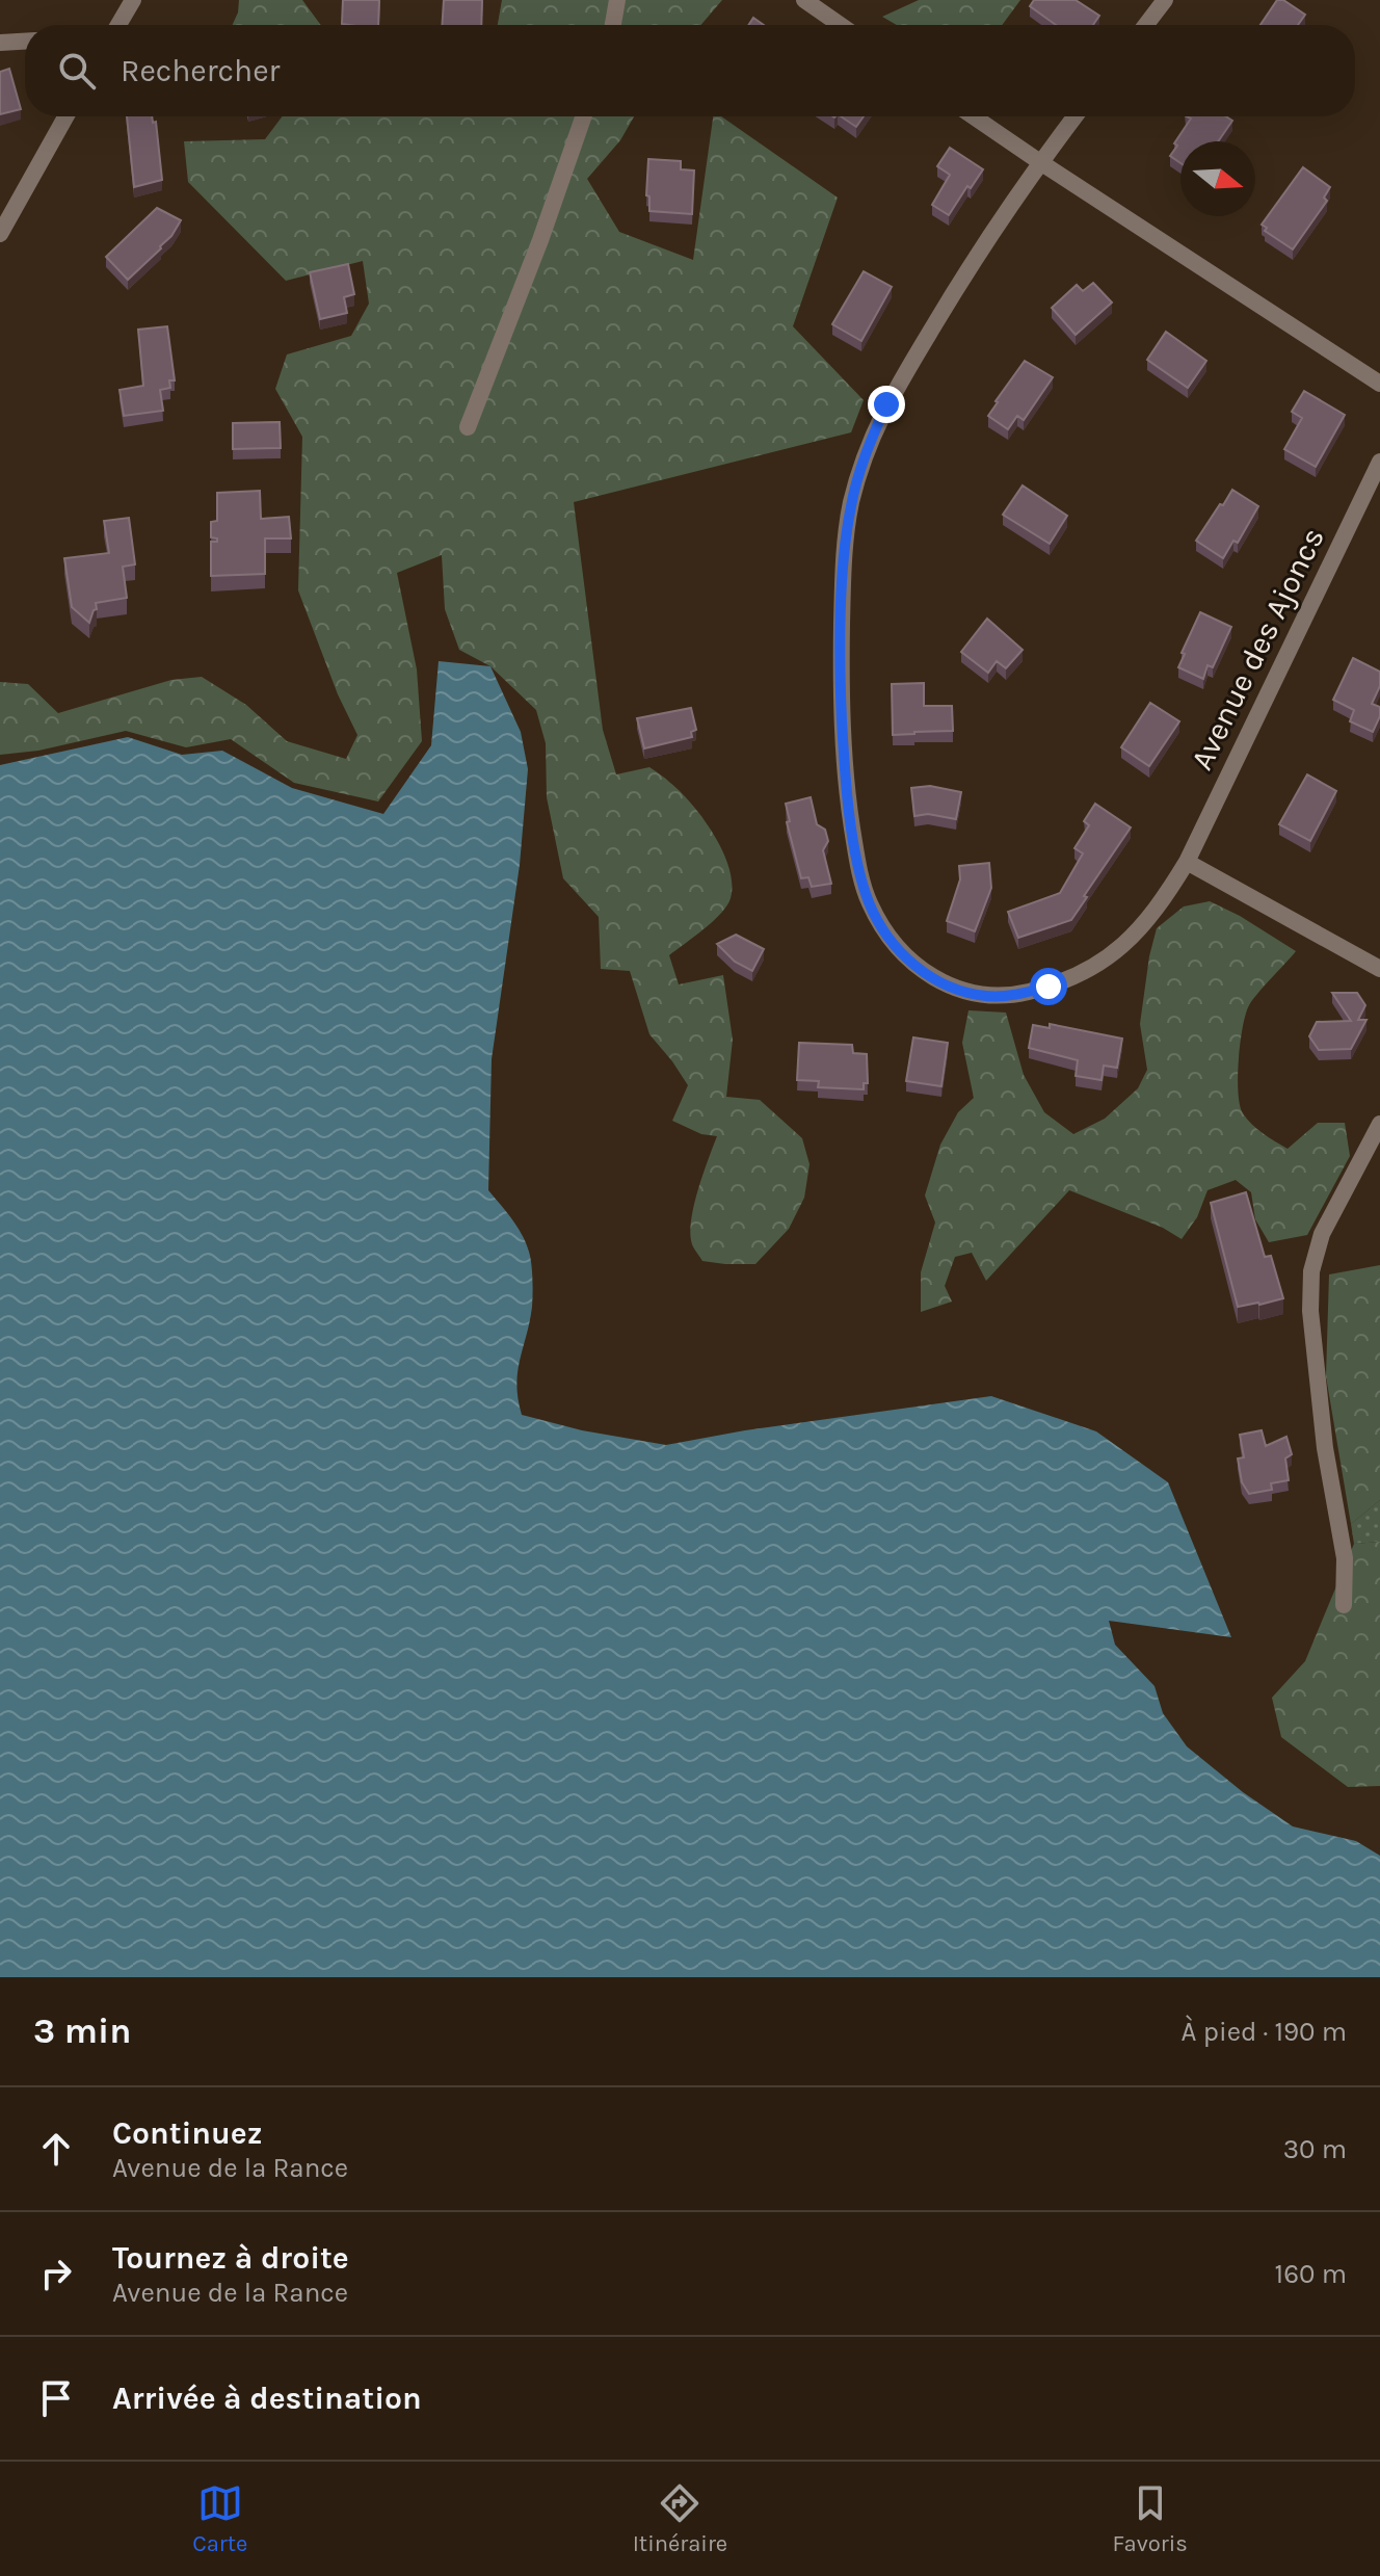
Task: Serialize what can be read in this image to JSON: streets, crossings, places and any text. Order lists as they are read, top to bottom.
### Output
{
  "streets": {
    "street": ["Avenue des Ajoncs"]
  },
  "north": "right",
  "page": {
    "search": "Rechercher",
    "heading": ["3 min", "À pied · 190 m"],
    "list": [
      ["Continuez", "Avenue de la Rance", "30 m"],
      ["Tournez à droite", "Avenue de la Rance", "160 m"],
      "Arrivée à destination"
    ],
    "nav": ["Carte", "Itinéraire", "Favoris"]
  }
}
